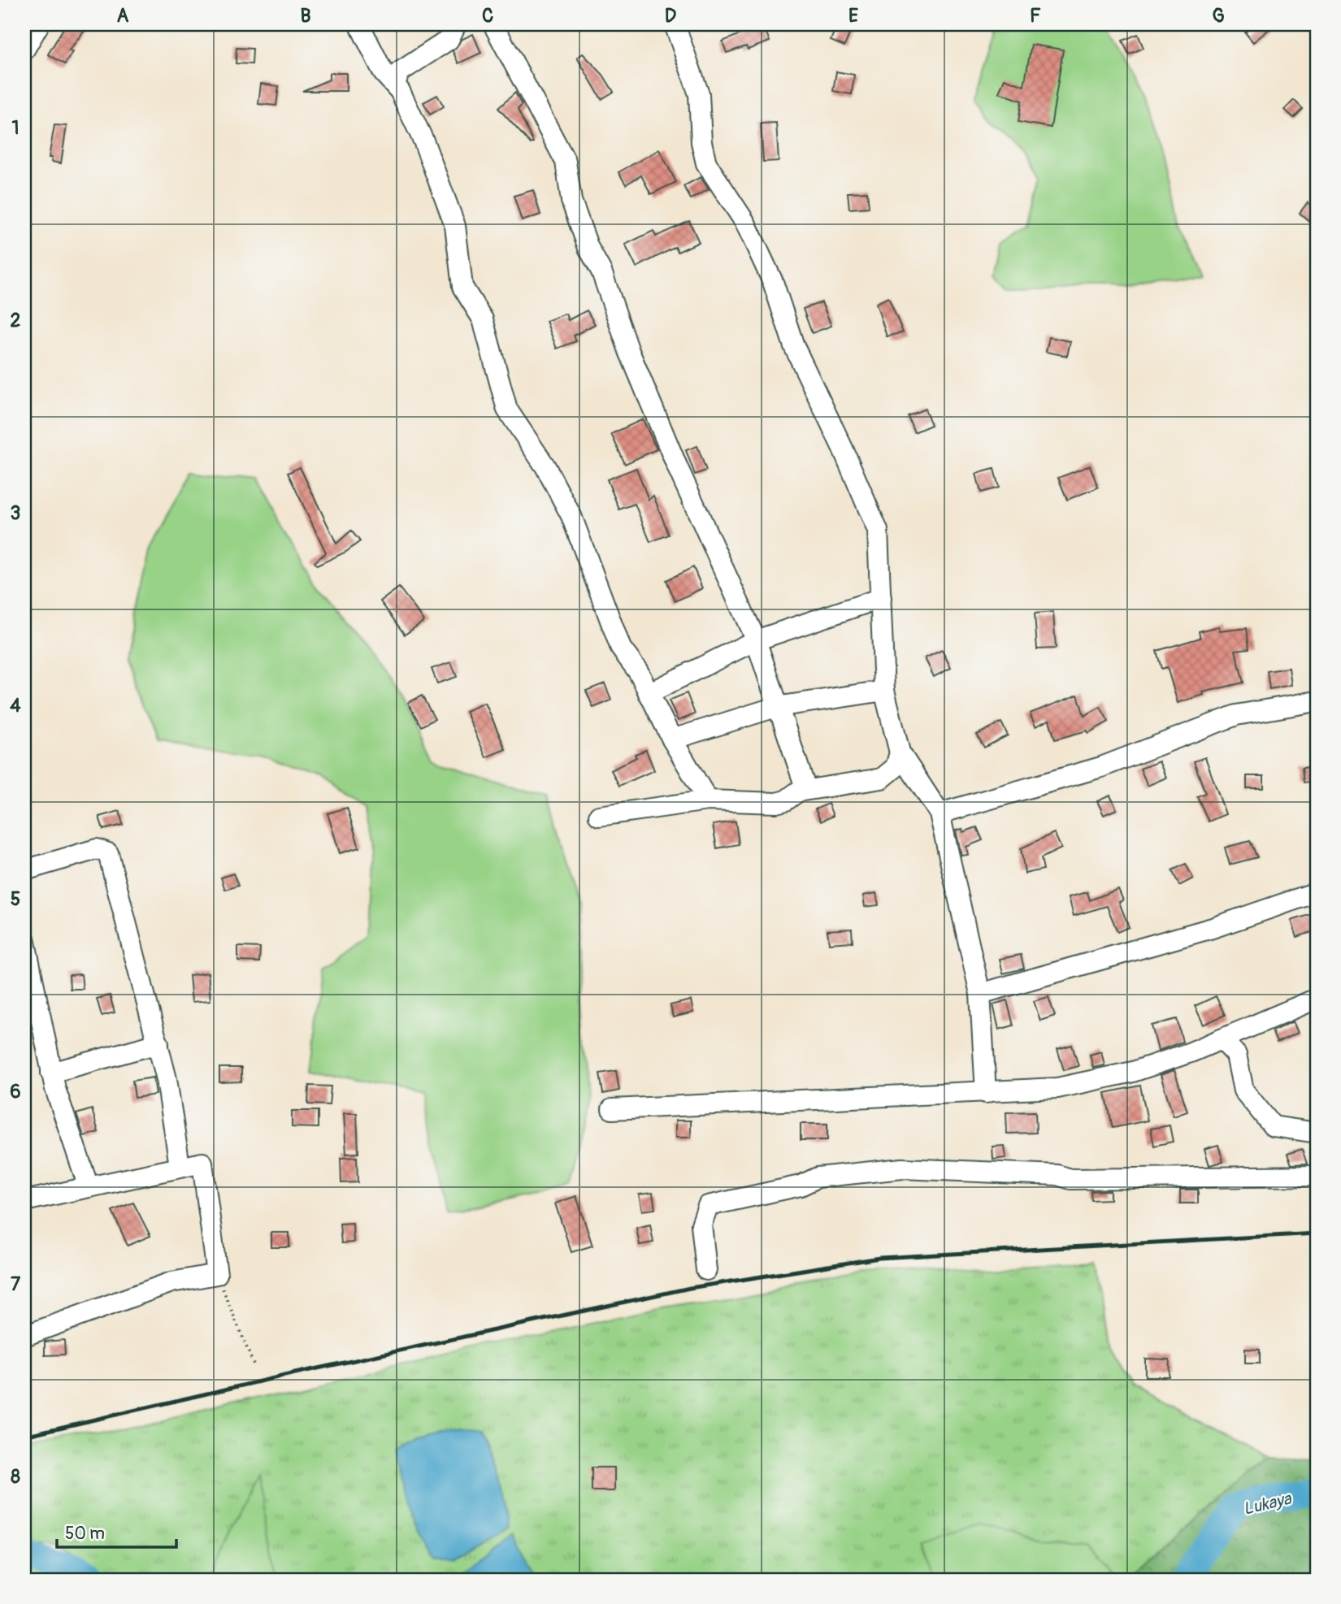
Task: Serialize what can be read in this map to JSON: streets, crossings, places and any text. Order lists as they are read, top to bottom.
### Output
{
  "water": ["Lukaya"],
  "scale_bar": "50 m",
  "grid": {
    "columns": [
      "A",
      "B",
      "C",
      "D",
      "E",
      "F",
      "G"
    ],
    "rows": [
      "1",
      "2",
      "3",
      "4",
      "5",
      "6",
      "7",
      "8"
    ]
  }
}
